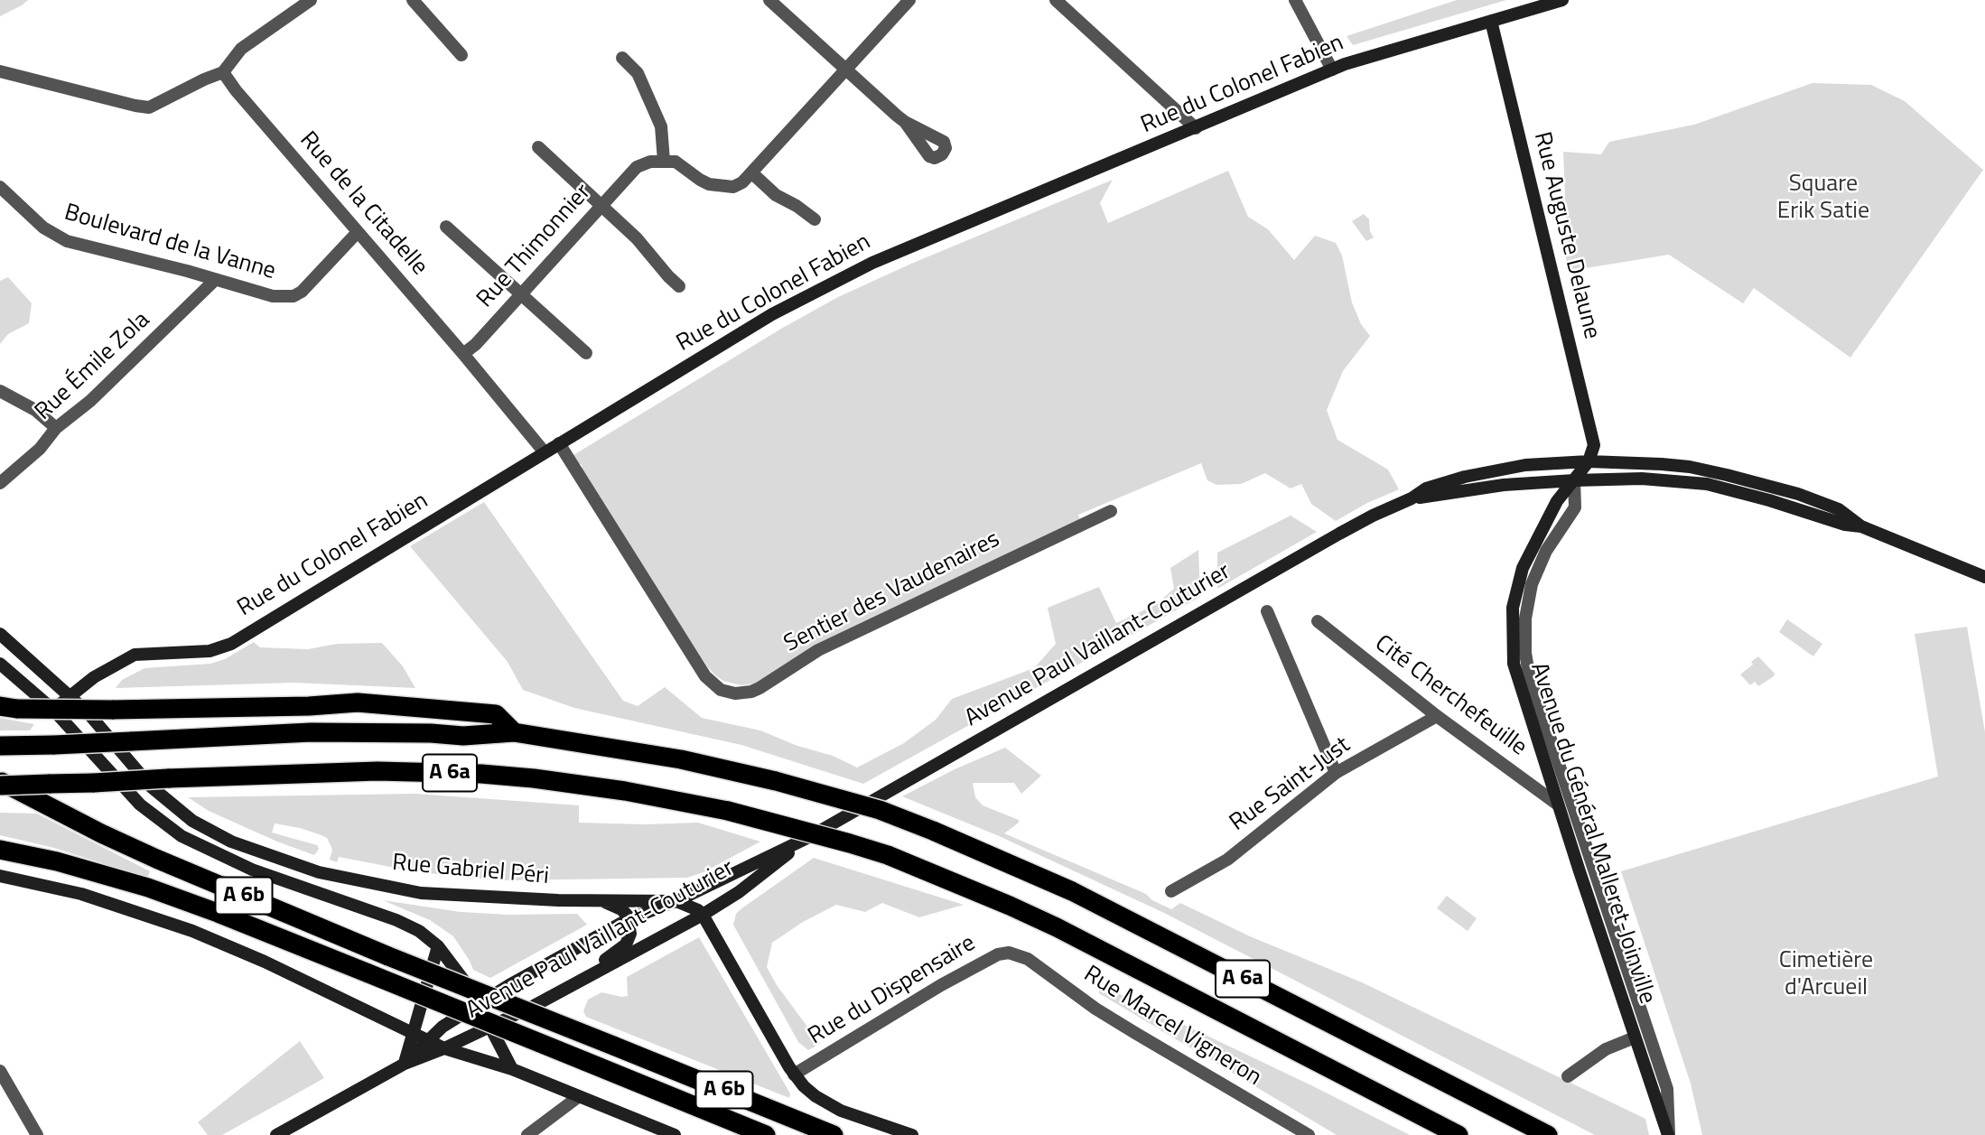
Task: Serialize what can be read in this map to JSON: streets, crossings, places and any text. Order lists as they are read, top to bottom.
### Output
{
  "streets": {
    "highway": ["A 6a", "A 6b"],
    "main road": [
      "Rue du Colonel Fabien",
      "Rue Auguste Delaune",
      "Avenue Paul Vaillant-Couturier",
      "Avenue du Général Malleret-Joinville",
      "Rue Gabriel Péri"
    ],
    "street": [
      "Rue de la Citadelle",
      "Boulevard de la Vanne",
      "Rue Thimonnier",
      "Rue Émile Zola",
      "Sentier des Vaudenaires",
      "Cité Cherchefeuille",
      "Rue Saint-Just",
      "Rue du Dispensaire",
      "Rue Marcel Vigneron"
    ]
  },
  "crossings": [
    ["Rue du Colonel Fabien", "Rue de la Citadelle"],
    ["Rue du Colonel Fabien", "Rue Auguste Delaune"],
    ["Rue du Colonel Fabien", "Sentier des Vaudenaires"],
    ["Rue du Colonel Fabien", "Rue Gabriel Péri"],
    ["Rue de la Citadelle", "Boulevard de la Vanne"],
    ["Rue de la Citadelle", "Rue Thimonnier"],
    ["Rue Auguste Delaune", "Avenue Paul Vaillant-Couturier"],
    ["Rue Auguste Delaune", "Avenue du Général Malleret-Joinville"],
    ["Boulevard de la Vanne", "Rue Émile Zola"],
    ["Avenue Paul Vaillant-Couturier", "Avenue du Général Malleret-Joinville"],
    ["Avenue Paul Vaillant-Couturier", "Rue Gabriel Péri"],
    ["Cité Cherchefeuille", "Rue Saint-Just"],
    ["Cité Cherchefeuille", "Avenue du Général Malleret-Joinville"],
    ["A 6a", "A 6b"],
    ["Rue du Dispensaire", "Rue Marcel Vigneron"]
  ],
  "parks": ["Square Erik Satie", "Cimetière d'Arcueil"]
}
